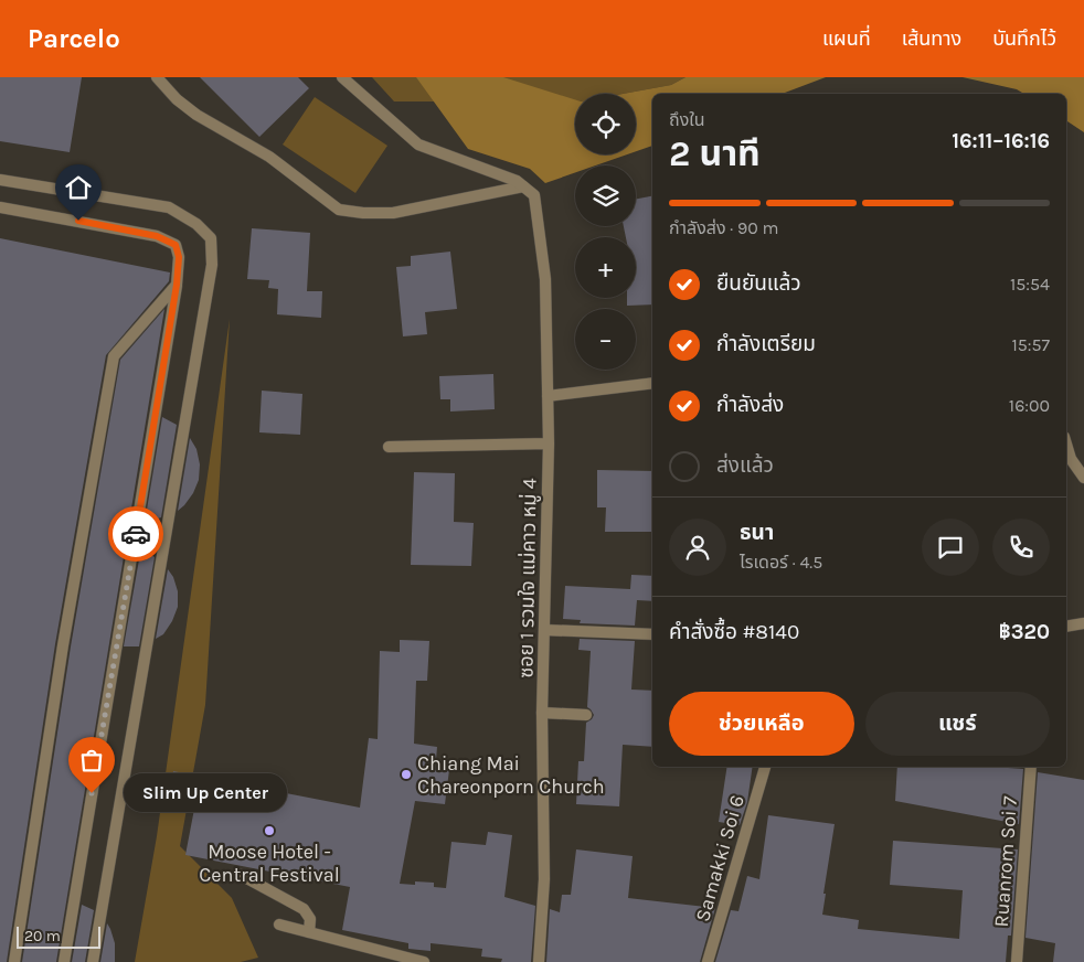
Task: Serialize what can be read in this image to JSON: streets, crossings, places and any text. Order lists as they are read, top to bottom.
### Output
{
  "streets": {
    "street": ["ซอย 1 รวมใจ แม่คาว หมู่ 4", "Samakki Soi 6", "Ruanrom Soi 7"]
  },
  "places": ["Chiang Mai Chareonporn Church", "Slim Up Center", "Moose Hotel - Central Festival"],
  "scale_bar": "20 m",
  "page": {
    "header": "Parcelo",
    "nav": ["แผนที่", "เส้นทาง", "บันทึกไว้"],
    "map_buttons": ["+", "−"],
    "heading": ["2 นาที", "ถึงใน", "16:11–16:16"],
    "panel": [
      "ธนา",
      "ไรเดอร์ · 4.5",
      "คำสั่งซื้อ #8140",
      "฿320"
    ],
    "bar": "กำลังส่ง · 90 m",
    "list": [
      ["ยืนยันแล้ว", "15:54"],
      ["กำลังเตรียม", "15:57"],
      ["กำลังส่ง", "16:00"],
      "ส่งแล้ว"
    ],
    "buttons": ["ช่วยเหลือ", "แชร์"],
    "bubble": "Slim Up Center",
    "scale": "20 m"
  }
}
